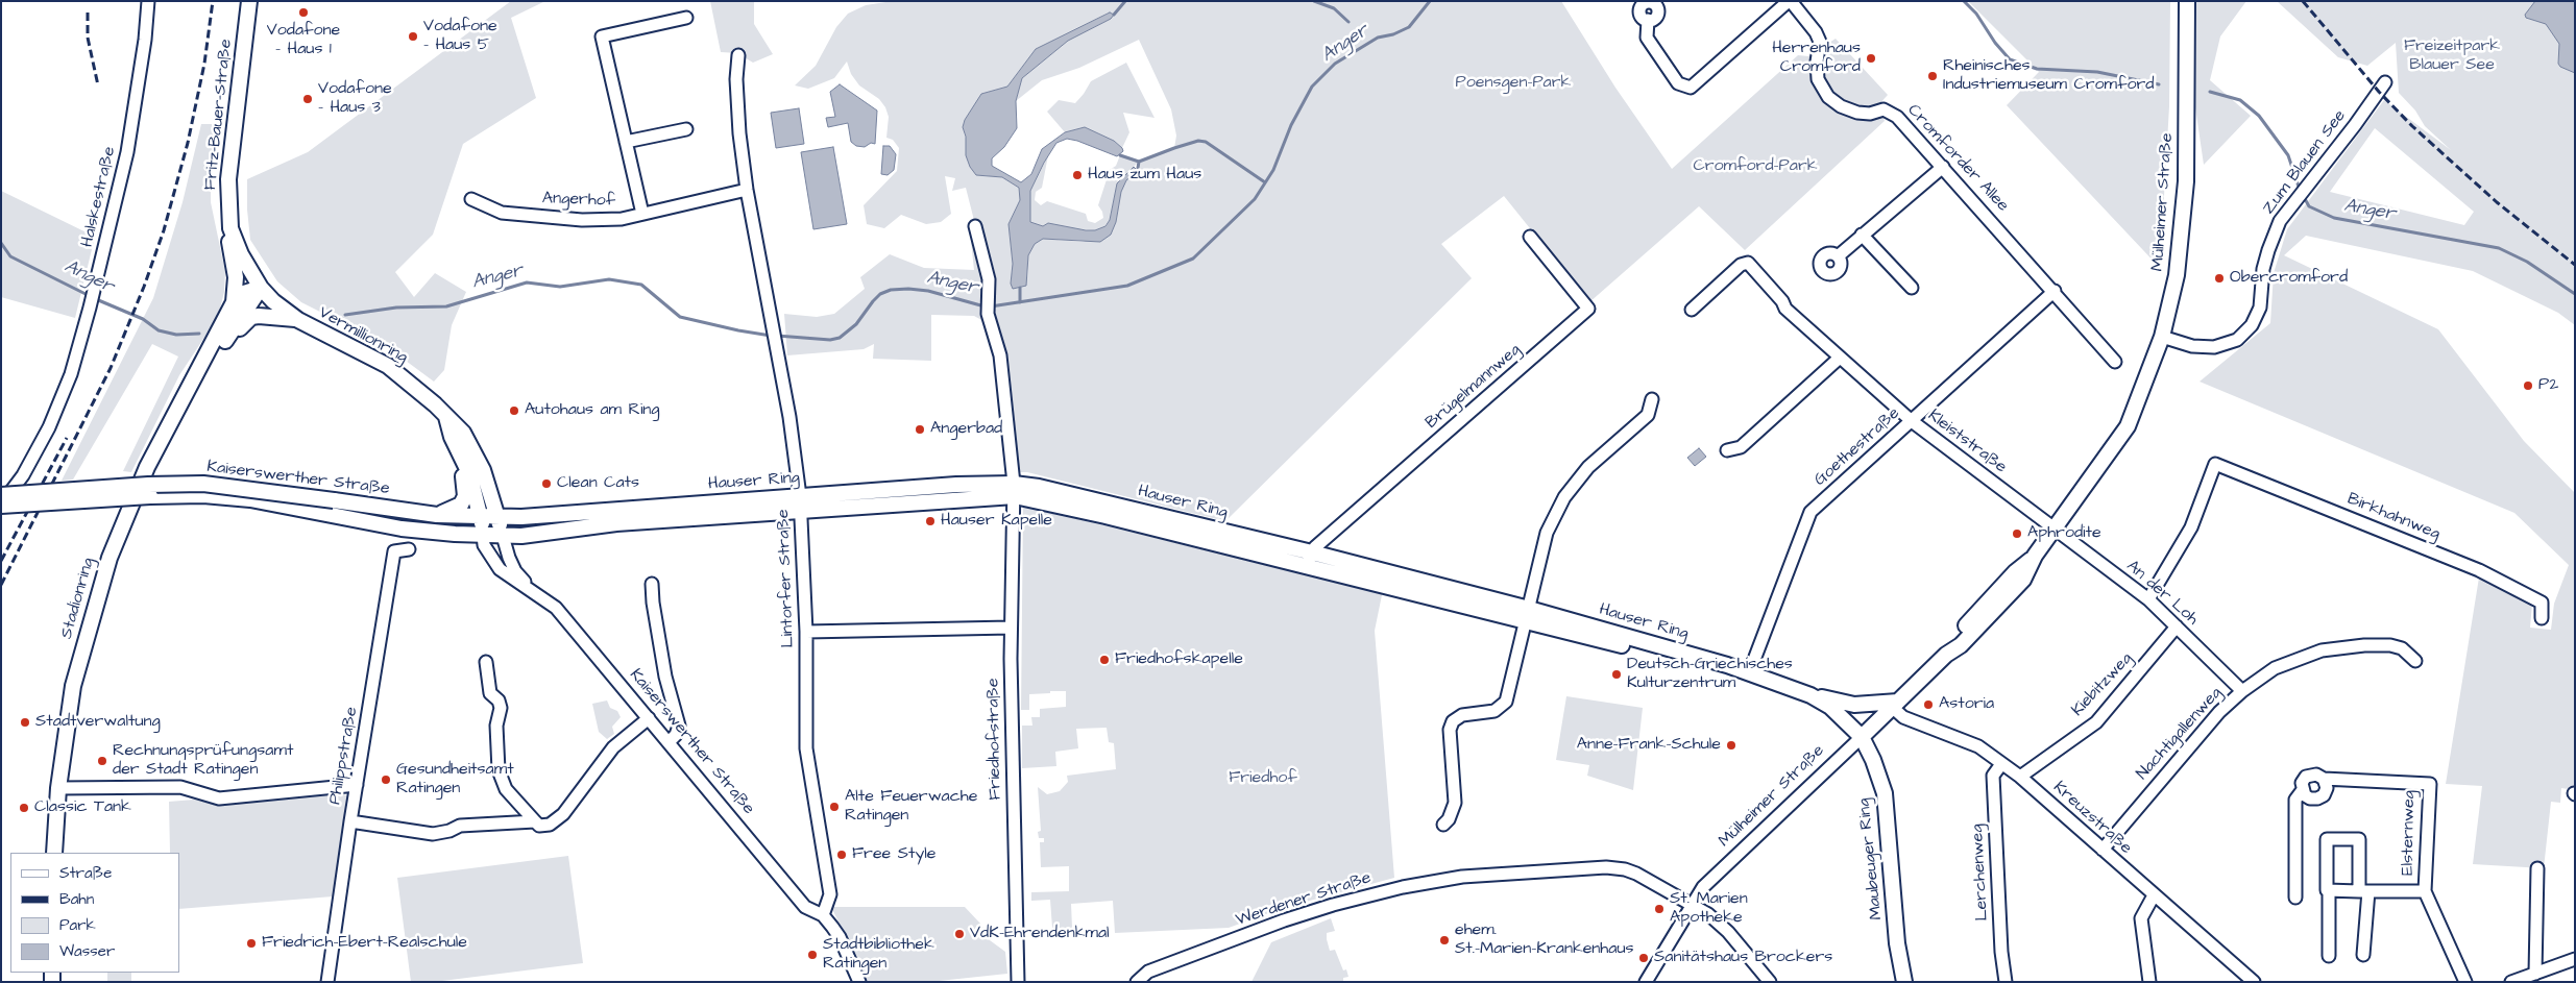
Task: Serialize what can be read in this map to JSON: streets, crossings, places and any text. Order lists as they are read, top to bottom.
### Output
{
  "streets": {
    "main road": [
      "Fritz-Bauer-Straße",
      "Mülheimer Straße",
      "Vermillionring",
      "Kaiserswerther Straße",
      "Hauser Ring",
      "Stadionring",
      "Maubeuger Ring"
    ],
    "street": [
      "Cromforder Allee",
      "Zum Blauen See",
      "Halskestraße",
      "Angerhof",
      "Brügelmannweg",
      "Kleiststraße",
      "Goethestraße",
      "Birkhahnweg",
      "Lintorfer Straße",
      "An der Loh",
      "Kiebitzweg",
      "Nachtigallenweg",
      "Friedhofstraße",
      "Philippstraße",
      "Kreuzstraße",
      "Elsternweg",
      "Lerchenweg",
      "Werdener Straße"
    ]
  },
  "crossings": [
    ["Fritz-Bauer-Straße", "Vermillionring"],
    ["Fritz-Bauer-Straße", "Stadionring"],
    ["Cromforder Allee", "Goethestraße"],
    ["Zum Blauen See", "Mülheimer Straße"],
    ["Halskestraße", "Kaiserswerther Straße"],
    ["Angerhof", "Lintorfer Straße"],
    ["Mülheimer Straße", "Kleiststraße"],
    ["Mülheimer Straße", "Hauser Ring"],
    ["Mülheimer Straße", "An der Loh"],
    ["Mülheimer Straße", "Kreuzstraße"],
    ["Mülheimer Straße", "Maubeuger Ring"],
    ["Mülheimer Straße", "Werdener Straße"],
    ["Vermillionring", "Kaiserswerther Straße"],
    ["Vermillionring", "Hauser Ring"],
    ["Vermillionring", "Stadionring"],
    ["Brügelmannweg", "Hauser Ring"],
    ["Kleiststraße", "Goethestraße"],
    ["Kleiststraße", "An der Loh"],
    ["Goethestraße", "Hauser Ring"],
    ["Kaiserswerther Straße", "Hauser Ring"],
    ["Kaiserswerther Straße", "Lintorfer Straße"],
    ["Hauser Ring", "Lintorfer Straße"],
    ["Hauser Ring", "Friedhofstraße"],
    ["Hauser Ring", "Kreuzstraße"],
    ["Hauser Ring", "Maubeuger Ring"],
    ["Birkhahnweg", "An der Loh"],
    ["An der Loh", "Kiebitzweg"],
    ["An der Loh", "Nachtigallenweg"],
    ["Kiebitzweg", "Kreuzstraße"],
    ["Nachtigallenweg", "Kreuzstraße"],
    ["Kreuzstraße", "Lerchenweg"]
  ],
  "water": ["Anger"],
  "parks": [
    "Freizeitpark Blauer See",
    "Poensgen-Park",
    "Cromford-Park",
    "Friedhof"
  ],
  "places": [
    "Vodafone - Haus 1",
    "Vodafone - Haus 5",
    "Herrenhaus Cromford",
    "Rheinisches Industriemuseum Cromford",
    "Vodafone - Haus 3",
    "Haus zum Haus",
    "Obercromford",
    "P2",
    "Autohaus am Ring",
    "Angerbad",
    "Clean Cats",
    "Hauser Kapelle",
    "Aphrodite",
    "Friedhofskapelle",
    "Deutsch-Griechisches Kulturzentrum",
    "Astoria",
    "Stadtverwaltung",
    "Anne-Frank-Schule",
    "Rechnungsprüfungsamt der Stadt Ratingen",
    "Gesundheitsamt Ratingen",
    "Alte Feuerwache Ratingen",
    "Classic Tank",
    "Free Style",
    "St. Marien Apotheke",
    "VdK-Ehrendenkmal",
    "ehem. St.-Marien-Krankenhaus",
    "Friedrich-Ebert-Realschule",
    "Stadtbibliothek Ratingen",
    "Sanitätshaus Brockers"
  ],
  "legend": [
    "Straße",
    "Bahn",
    "Park",
    "Wasser"
  ]
}
